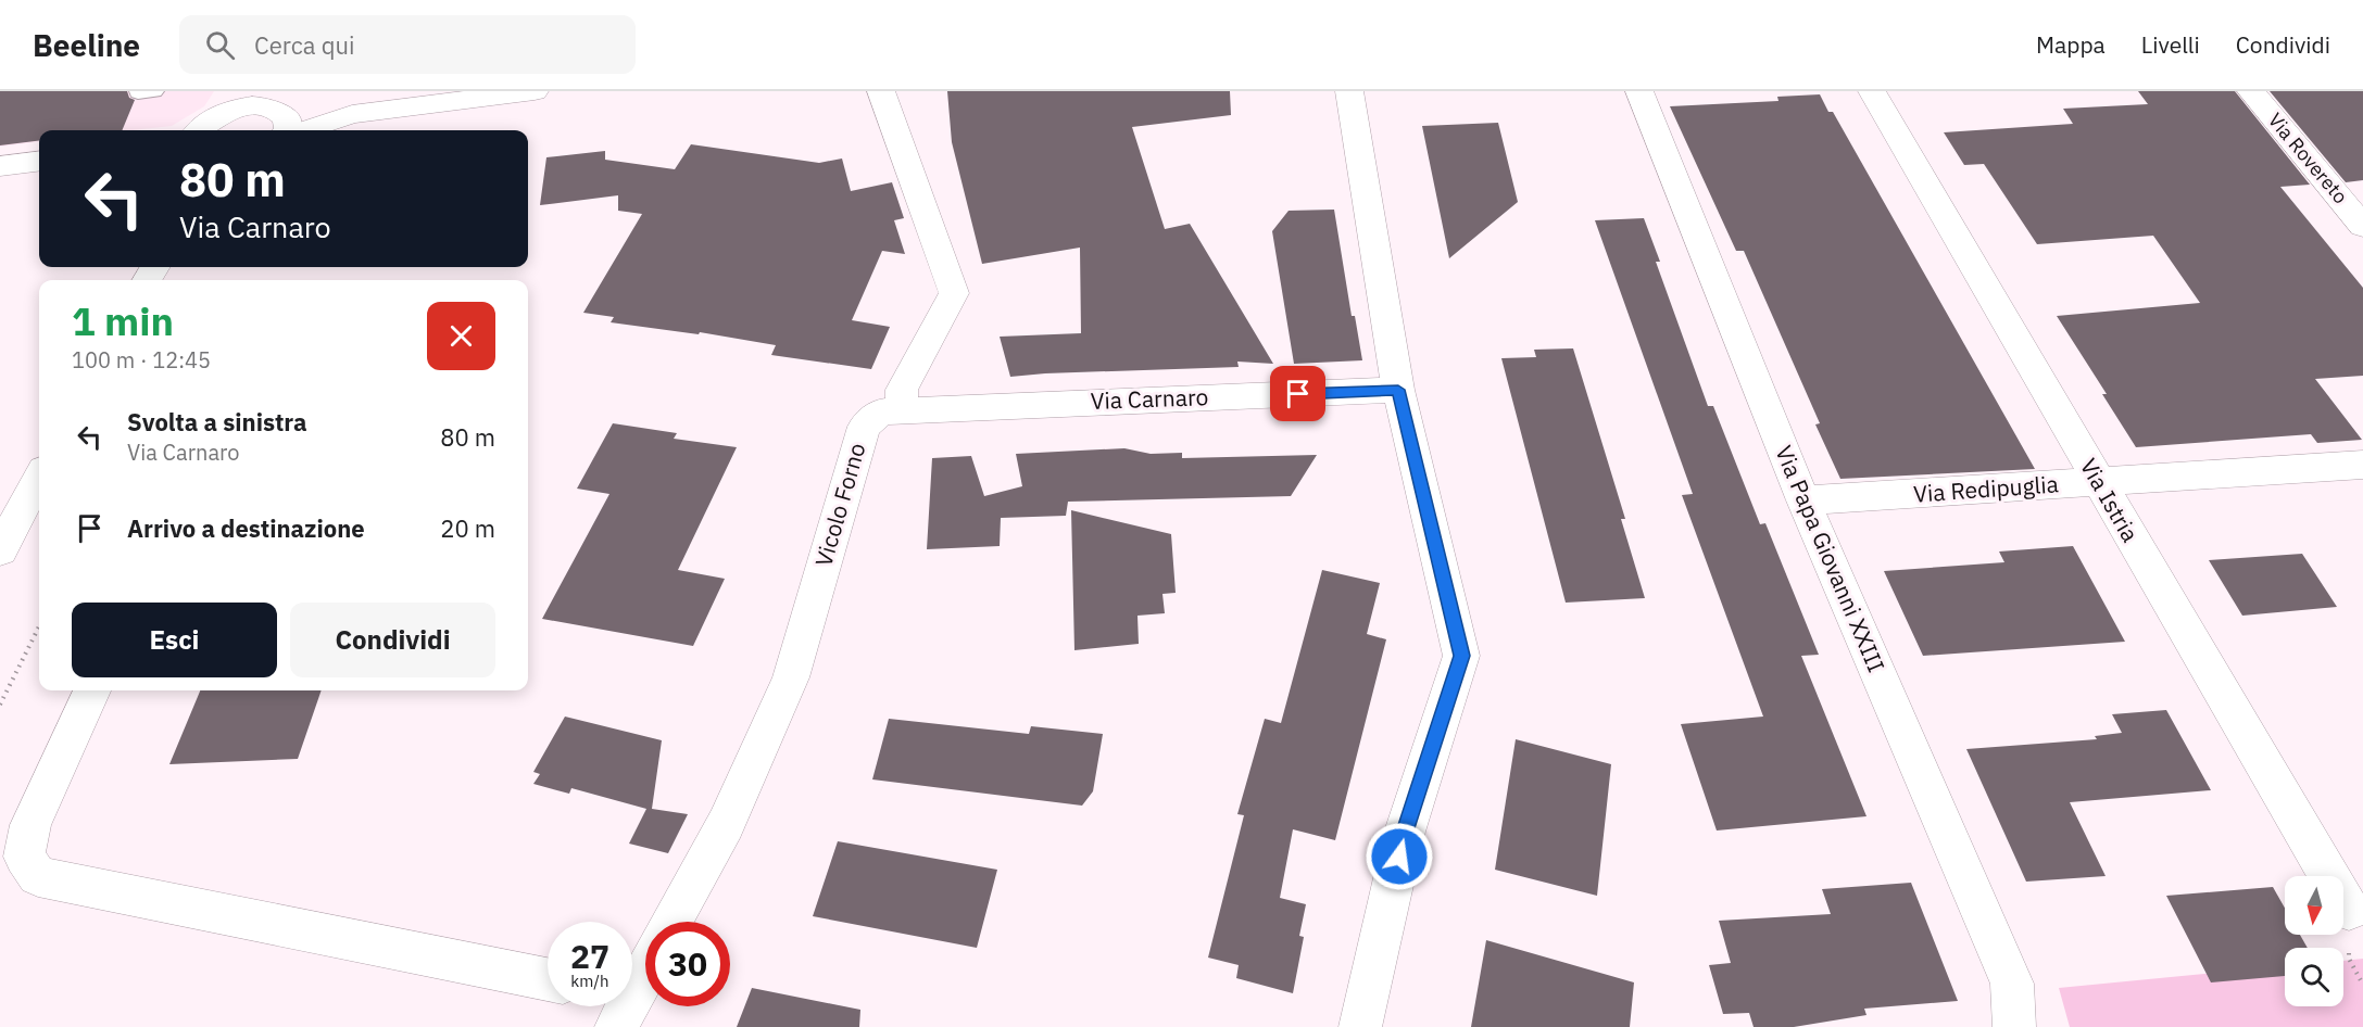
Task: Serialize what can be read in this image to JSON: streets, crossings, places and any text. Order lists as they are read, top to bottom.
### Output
{
  "streets": {
    "street": [
      "Via Rovereto",
      "Via Carnaro",
      "Via Redipuglia",
      "Via Istria",
      "Vicolo Forno",
      "Via Papa Giovanni XXIII"
    ]
  },
  "crossings": [
    ["Via Carnaro", "Vicolo Forno"],
    ["Via Redipuglia", "Via Istria"],
    ["Via Redipuglia", "Via Papa Giovanni XXIII"]
  ],
  "north": "bottom",
  "page": {
    "header": "Beeline",
    "search": "Cerca qui",
    "nav": ["Mappa", "Livelli", "Condividi"],
    "turn": ["80 m", "Via Carnaro"],
    "heading": ["1 min", "100 m · 12:45"],
    "list": [
      {
        "name": "Svolta a sinistra",
        "note": "Via Carnaro",
        "value": "80 m"
      },
      {
        "name": "Arrivo a destinazione",
        "value": "20 m"
      }
    ],
    "buttons": ["Esci", "Condividi"],
    "speed": "27 km/h",
    "limit": "30"
  }
}
